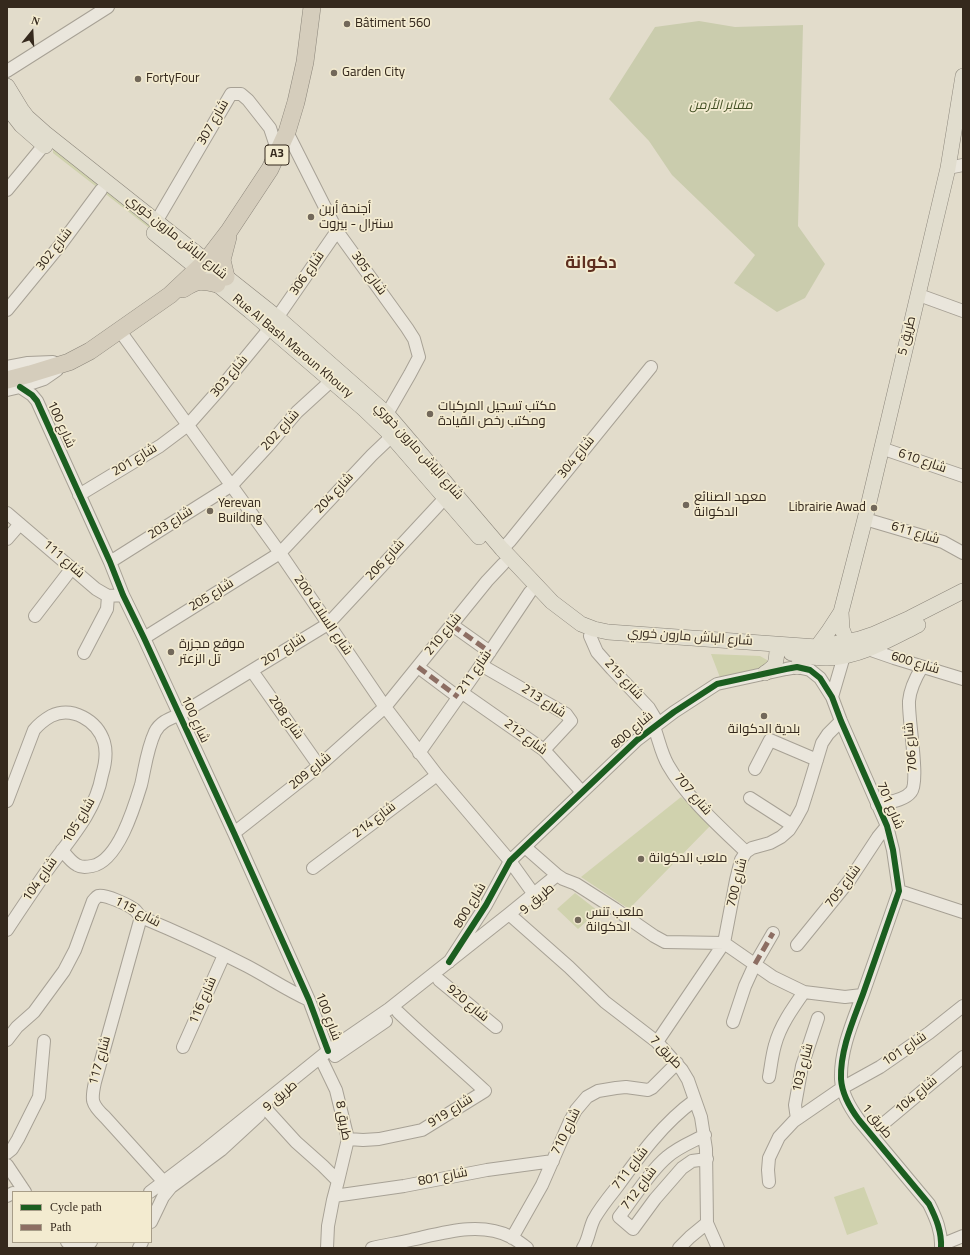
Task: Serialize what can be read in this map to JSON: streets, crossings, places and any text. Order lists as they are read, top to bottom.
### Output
{
  "streets": {
    "highway": ["A3"],
    "main road": ["شارع الباش مارون خوري", "طريق 5", "Rue Al Bash Maroun Khoury"],
    "street": [
      "شارع 307",
      "شارع 302",
      "شارع 306",
      "شارع 305",
      "شارع 303",
      "شارع 100",
      "شارع 202",
      "شارع 304",
      "شارع 201",
      "شارع 610",
      "شارع 204",
      "شارع 203",
      "شارع 611",
      "شارع 111",
      "شارع 206",
      "شارع 205",
      "200 شارع السلاف",
      "شارع 210",
      "شارع 207",
      "شارع 600",
      "شارع 211",
      "شارع 215",
      "شارع 213",
      "شارع 208",
      "800 شارع",
      "شارع 212",
      "شارع 706",
      "شارع 209",
      "شارع 707",
      "شارع 701",
      "شارع 105",
      "شارع 214",
      "شارع 104",
      "شارع 700",
      "شارع 705",
      "9 طريق",
      "شارع 800",
      "شارع 115",
      "شارع 116",
      "شارع 920",
      "شارع 101",
      "7 طريق",
      "شارع 117",
      "شارع 103",
      "شارع 919",
      "طريق 8",
      "طريق 1",
      "شارع 710",
      "شارع 711",
      "شارع 801",
      "شارع 712"
    ]
  },
  "crossings": [
    ["شارع 307", "A3"],
    ["شارع 307", "شارع الباش مارون خوري"],
    ["A3", "شارع الباش مارون خوري"],
    ["A3", "شارع 305"],
    ["A3", "200 شارع السلاف"],
    ["شارع الباش مارون خوري", "شارع 306"],
    ["شارع الباش مارون خوري", "شارع 305"],
    ["شارع الباش مارون خوري", "Rue Al Bash Maroun Khoury"],
    ["شارع الباش مارون خوري", "شارع 303"],
    ["شارع الباش مارون خوري", "شارع 304"],
    ["شارع الباش مارون خوري", "شارع 600"],
    ["شارع الباش مارون خوري", "800 شارع"],
    ["شارع الباش مارون خوري", "شارع 701"],
    ["شارع 306", "شارع 305"],
    ["شارع 306", "Rue Al Bash Maroun Khoury"],
    ["شارع 306", "شارع 303"],
    ["طريق 5", "شارع 610"],
    ["طريق 5", "شارع 611"],
    ["Rue Al Bash Maroun Khoury", "شارع 303"],
    ["Rue Al Bash Maroun Khoury", "شارع 202"],
    ["Rue Al Bash Maroun Khoury", "شارع 204"],
    ["Rue Al Bash Maroun Khoury", "شارع 206"],
    ["Rue Al Bash Maroun Khoury", "شارع 210"],
    ["Rue Al Bash Maroun Khoury", "شارع 211"],
    ["Rue Al Bash Maroun Khoury", "شارع 215"],
    ["Rue Al Bash Maroun Khoury", "800 شارع"],
    ["Rue Al Bash Maroun Khoury", "شارع 701"],
    ["شارع 303", "شارع 201"],
    ["شارع 303", "200 شارع السلاف"],
    ["شارع 100", "شارع 201"],
    ["شارع 100", "شارع 203"],
    ["شارع 100", "شارع 205"],
    ["شارع 100", "شارع 207"],
    ["شارع 100", "شارع 209"],
    ["شارع 100", "9 طريق"],
    ["شارع 100", "شارع 115"],
    ["شارع 202", "شارع 203"],
    ["شارع 202", "200 شارع السلاف"],
    ["شارع 201", "200 شارع السلاف"],
    ["شارع 204", "شارع 205"],
    ["شارع 204", "200 شارع السلاف"],
    ["شارع 203", "200 شارع السلاف"],
    ["شارع 206", "200 شارع السلاف"],
    ["شارع 206", "شارع 207"],
    ["شارع 205", "200 شارع السلاف"],
    ["200 شارع السلاف", "شارع 210"],
    ["200 شارع السلاف", "شارع 207"],
    ["200 شارع السلاف", "شارع 211"],
    ["200 شارع السلاف", "800 شارع"],
    ["200 شارع السلاف", "شارع 209"],
    ["200 شارع السلاف", "شارع 214"],
    ["200 شارع السلاف", "9 طريق"],
    ["200 شارع السلاف", "شارع 800"],
    ["شارع 210", "شارع 212"],
    ["شارع 210", "شارع 209"],
    ["شارع 207", "شارع 208"],
    ["شارع 207", "شارع 105"],
    ["شارع 207", "شارع 104"],
    ["شارع 600", "شارع 706"],
    ["شارع 211", "شارع 213"],
    ["شارع 211", "شارع 212"],
    ["شارع 215", "800 شارع"],
    ["شارع 215", "شارع 707"],
    ["شارع 213", "شارع 212"],
    ["شارع 208", "شارع 209"],
    ["800 شارع", "شارع 212"],
    ["800 شارع", "شارع 707"],
    ["800 شارع", "شارع 701"],
    ["800 شارع", "شارع 800"],
    ["شارع 706", "شارع 701"],
    ["شارع 707", "شارع 700"],
    ["شارع 701", "شارع 700"],
    ["شارع 701", "شارع 705"],
    ["شارع 701", "طريق 1"],
    ["شارع 105", "شارع 104"],
    ["شارع 104", "طريق 1"],
    ["شارع 700", "7 طريق"],
    ["9 طريق", "شارع 800"],
    ["9 طريق", "شارع 920"],
    ["9 طريق", "7 طريق"],
    ["9 طريق", "شارع 117"],
    ["9 طريق", "شارع 919"],
    ["9 طريق", "طريق 8"],
    ["شارع 115", "شارع 116"],
    ["شارع 115", "شارع 117"],
    ["شارع 101", "شارع 103"],
    ["شارع 101", "طريق 1"],
    ["7 طريق", "شارع 710"],
    ["7 طريق", "شارع 711"],
    ["7 طريق", "شارع 712"],
    ["شارع 919", "طريق 8"],
    ["طريق 8", "شارع 801"],
    ["شارع 710", "شارع 801"]
  ],
  "districts": ["دكوانة"],
  "parks": ["مقابر الأرمن"],
  "places": [
    "Bâtiment 560",
    "Garden City",
    "FortyFour",
    "أجنحة أربن سنترال - بيروت",
    "مكتب تسجيل المركبات ومكتب رخص القيادة",
    "معهد الصنائع الدكوانة",
    "Librairie Awad",
    "Yerevan Building",
    "موقع مجزرة تل الزعتر",
    "بلدية الدكوانة",
    "ملعب الدكوانة",
    "ملعب تنس الدكوانة"
  ],
  "legend": ["Cycle path", "Path"],
  "north": "top"
}
